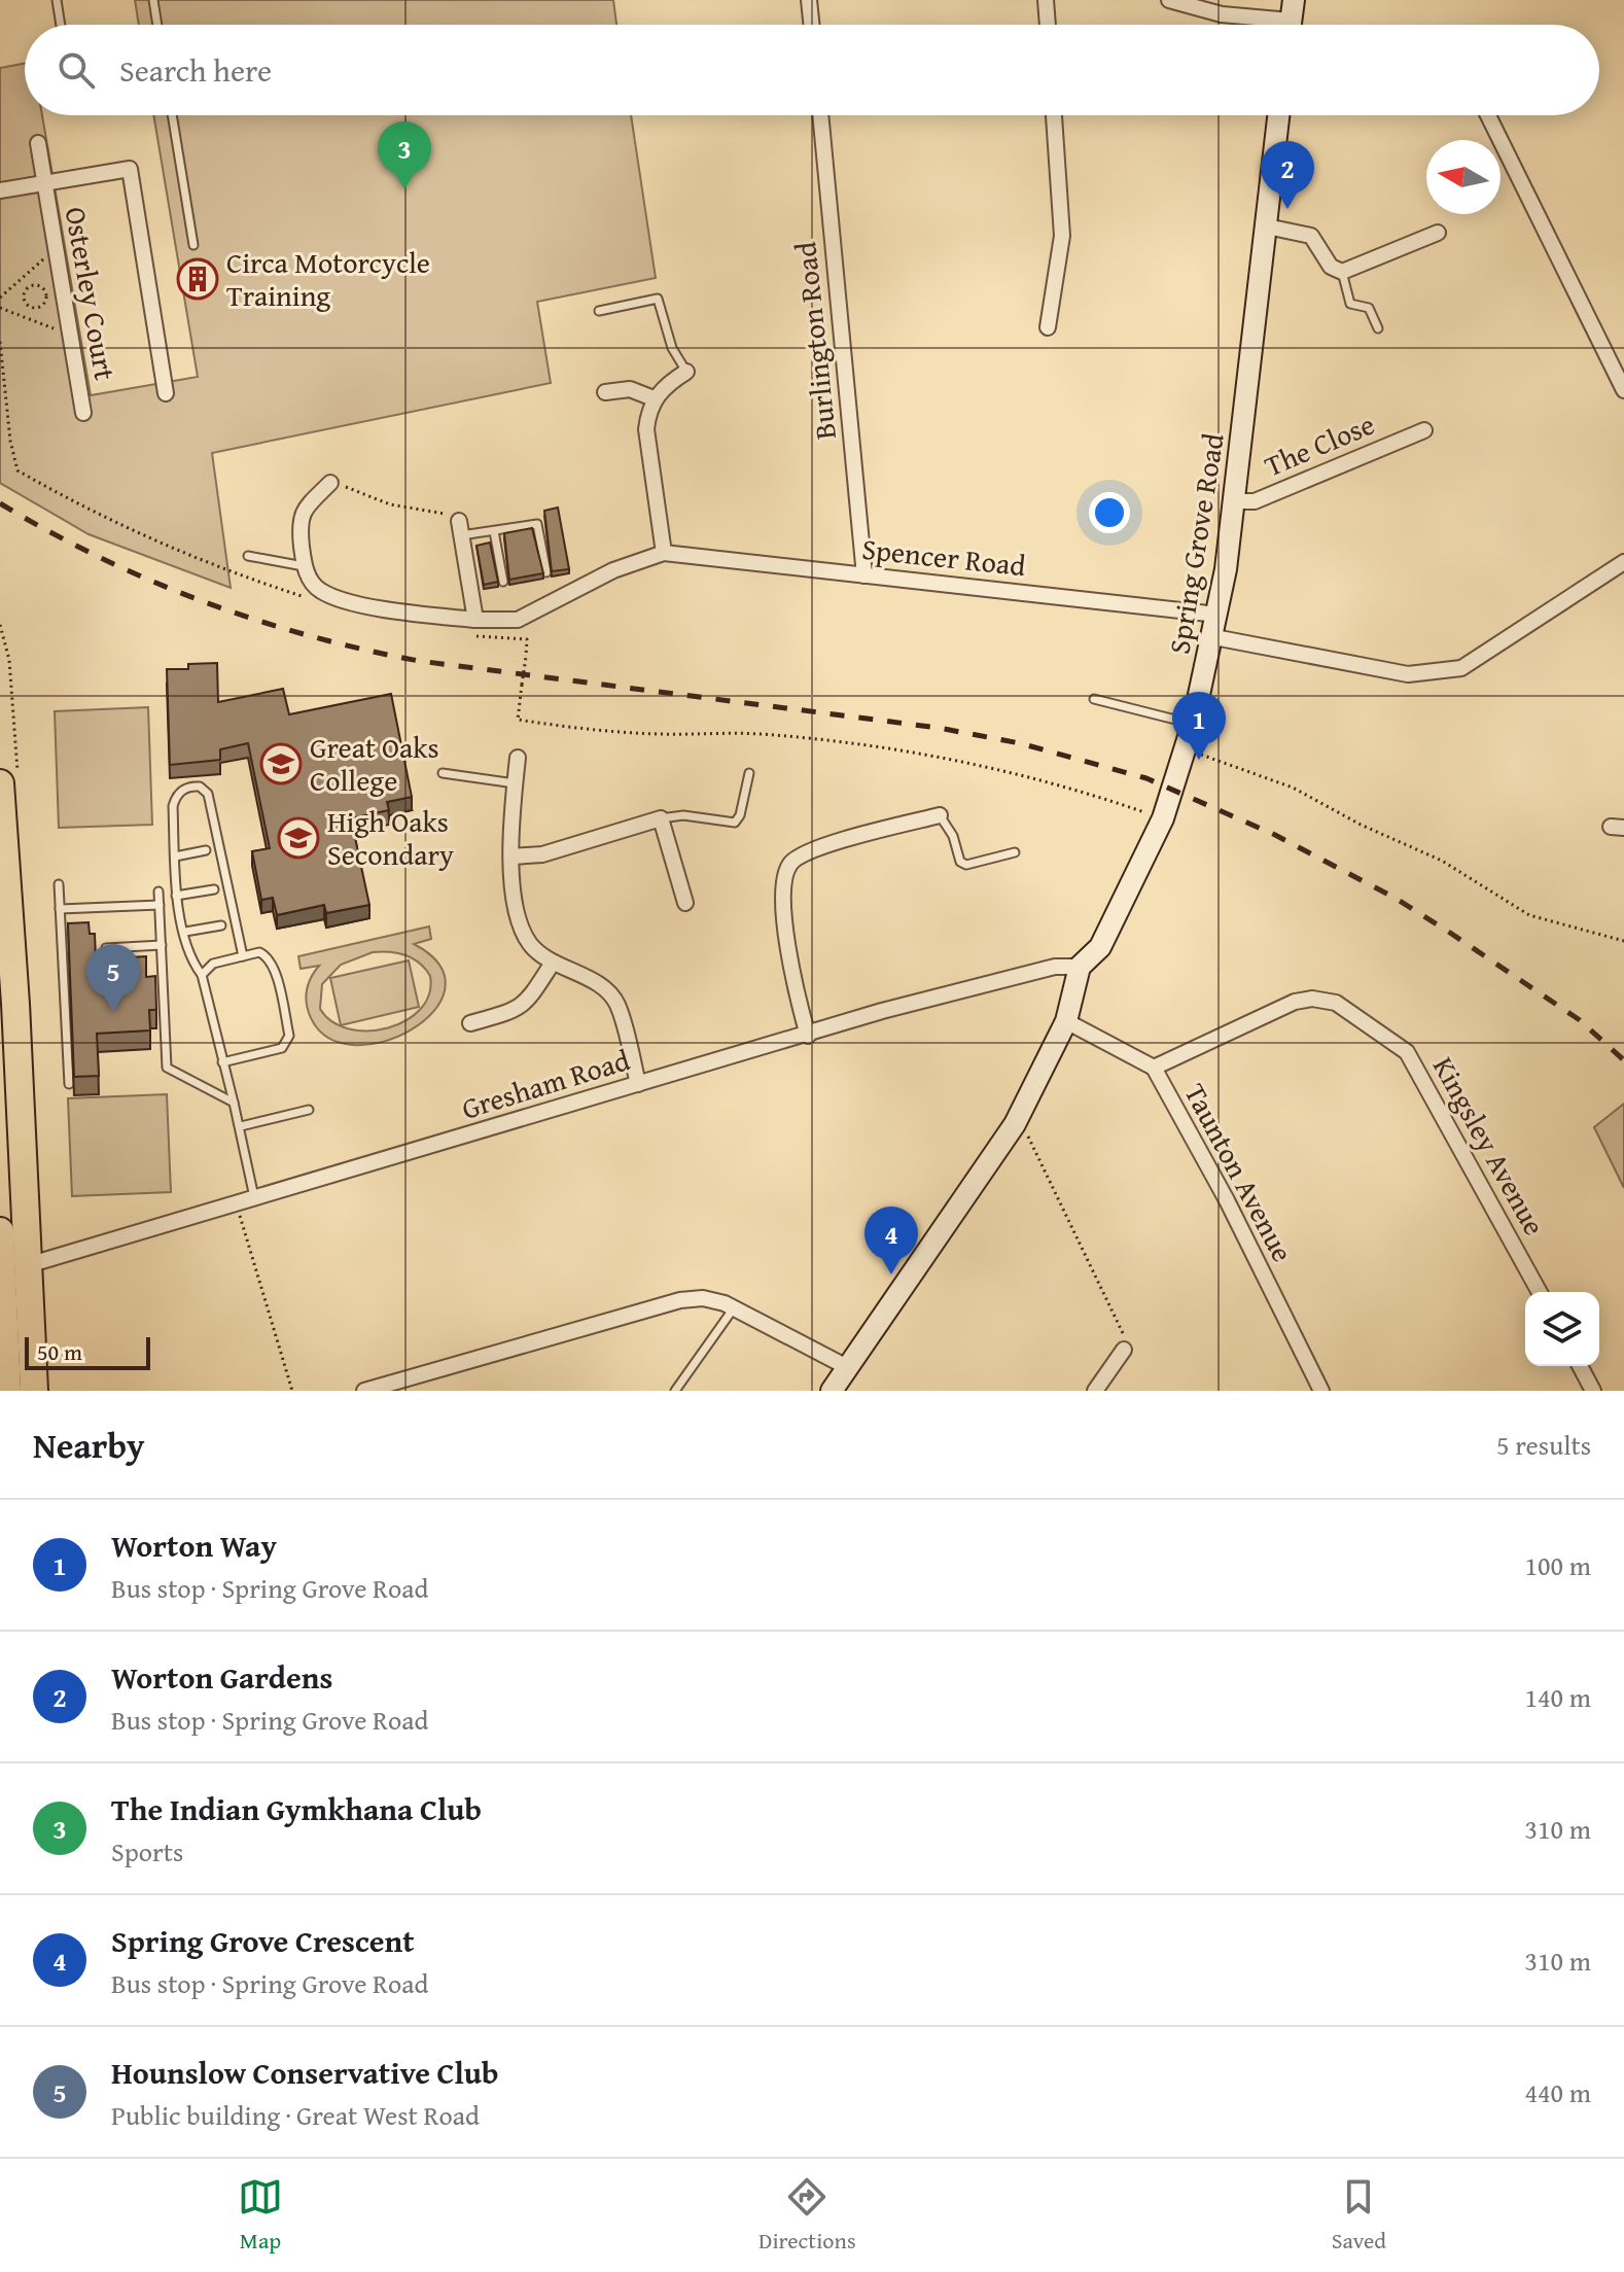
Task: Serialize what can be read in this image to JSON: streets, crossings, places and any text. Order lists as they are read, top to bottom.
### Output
{
  "streets": {
    "main road": ["Spring Grove Road"],
    "street": [
      "Osterley Court",
      "Burlington Road",
      "The Close",
      "Spencer Road",
      "Gresham Road",
      "Kingsley Avenue",
      "Taunton Avenue"
    ]
  },
  "crossings": [
    ["Burlington Road", "Spencer Road"],
    ["The Close", "Spring Grove Road"],
    ["Spring Grove Road", "Spencer Road"],
    ["Spring Grove Road", "Gresham Road"],
    ["Spring Grove Road", "Taunton Avenue"],
    ["Kingsley Avenue", "Taunton Avenue"]
  ],
  "places": {
    "building": ["Circa Motorcycle Training"],
    "school or university": ["Great Oaks College", "High Oaks Secondary"]
  },
  "scale_bar": "50 m",
  "north": "left",
  "page": {
    "search": "Search here",
    "pins": [
      "3",
      "2",
      "1",
      "5",
      "4"
    ],
    "scale": "50 m",
    "heading": ["Nearby", "5 results"],
    "list": [
      {
        "mark": "1",
        "name": "Worton Way",
        "note": "Bus stop · Spring Grove Road",
        "value": "100 m"
      },
      {
        "mark": "2",
        "name": "Worton Gardens",
        "note": "Bus stop · Spring Grove Road",
        "value": "140 m"
      },
      {
        "mark": "3",
        "name": "The Indian Gymkhana Club",
        "note": "Sports",
        "value": "310 m"
      },
      {
        "mark": "4",
        "name": "Spring Grove Crescent",
        "note": "Bus stop · Spring Grove Road",
        "value": "310 m"
      },
      {
        "mark": "5",
        "name": "Hounslow Conservative Club",
        "note": "Public building · Great West Road",
        "value": "440 m"
      }
    ],
    "nav": ["Map", "Directions", "Saved"]
  }
}
